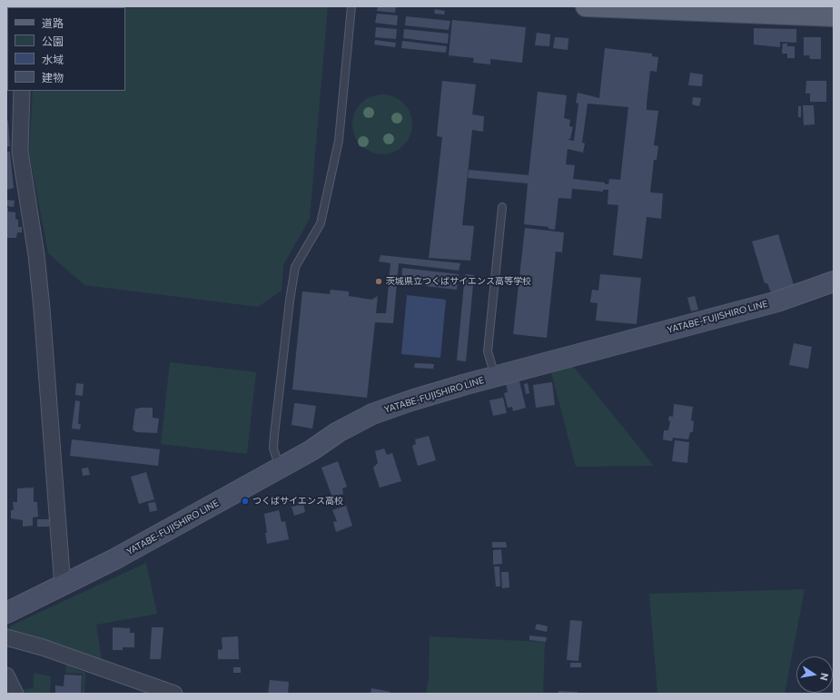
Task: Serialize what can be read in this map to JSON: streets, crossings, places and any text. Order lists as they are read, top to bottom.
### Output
{
  "streets": {
    "main road": ["YATABE-FUJISHIRO LINE"]
  },
  "places": ["茨城県立つくばサイエンス高等学校", "つくばサイエンス高校"],
  "legend": [
    "道路",
    "公園",
    "水域",
    "建物"
  ],
  "north": "right"
}
